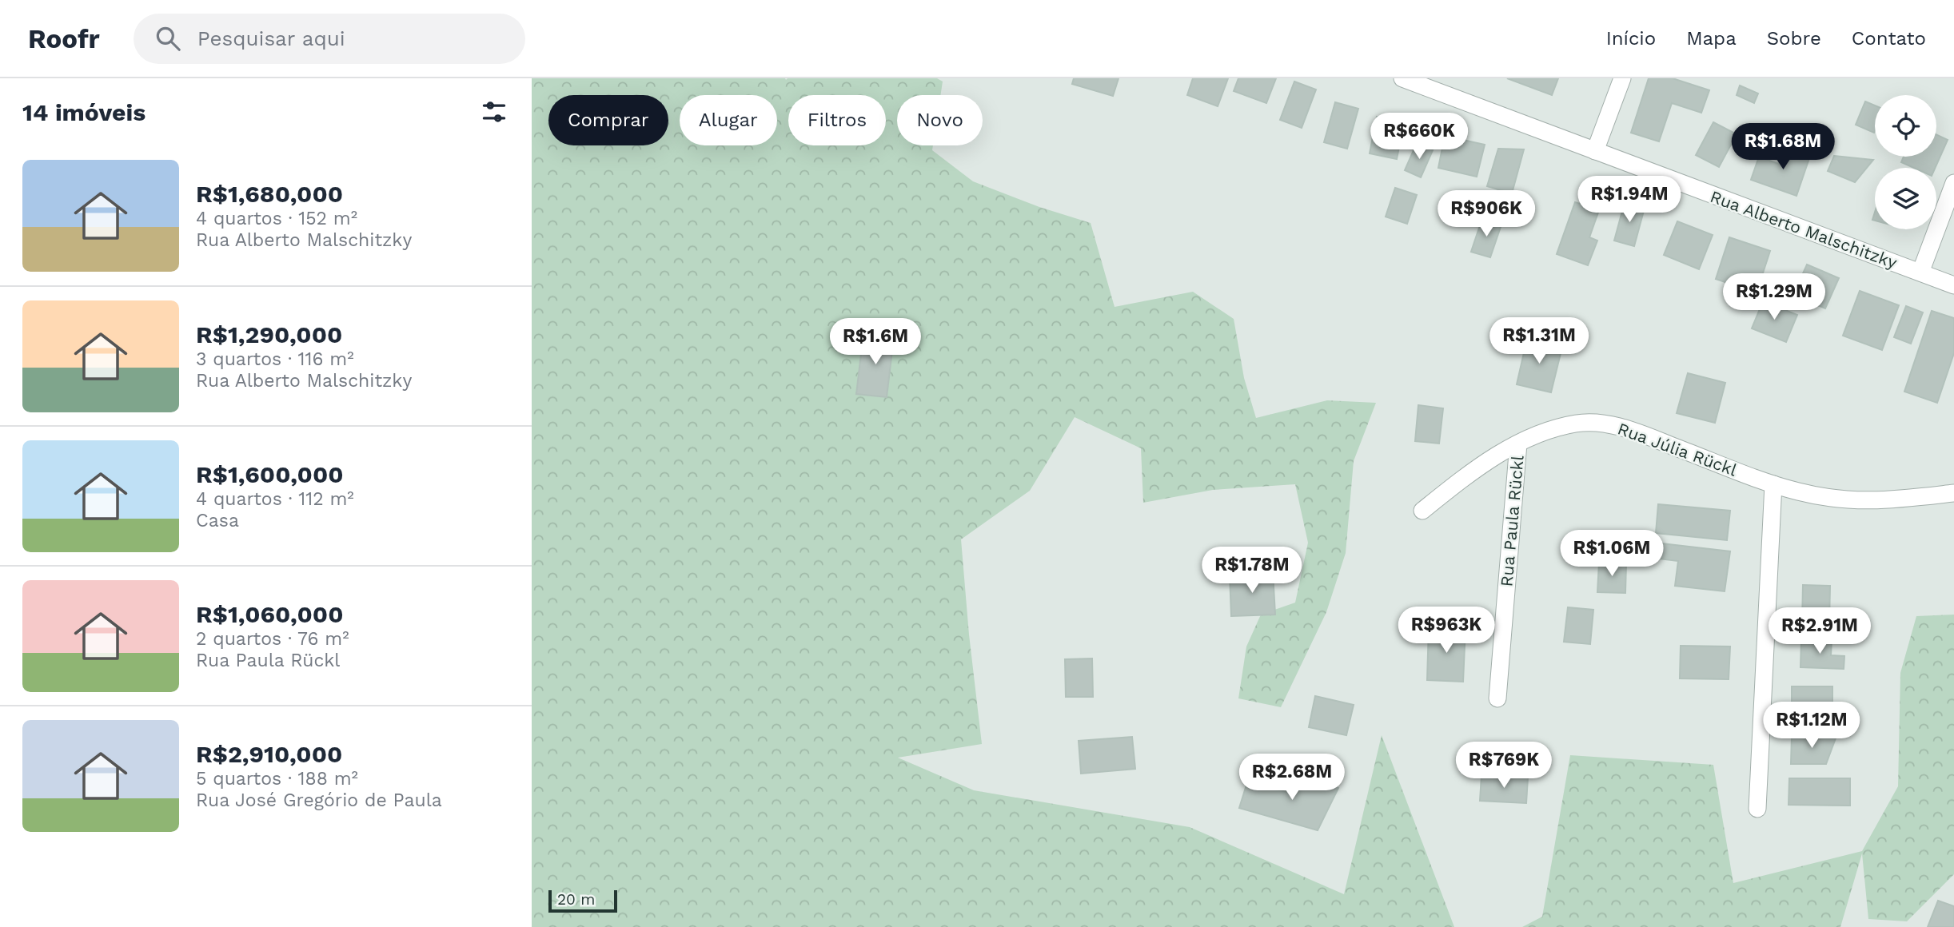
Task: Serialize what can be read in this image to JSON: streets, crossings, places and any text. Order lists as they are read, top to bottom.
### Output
{
  "streets": {
    "street": ["Rua Alberto Malschitzky", "Rua Júlia Rückl", "Rua Paula Rückl"]
  },
  "crossings": [
    ["Rua Júlia Rückl", "Rua Paula Rückl"]
  ],
  "scale_bar": "20 m",
  "page": {
    "header": "Roofr",
    "search": "Pesquisar aqui",
    "nav": [
      "Início",
      "Mapa",
      "Sobre",
      "Contato"
    ],
    "heading": "14 imóveis",
    "chip": [
      "Comprar",
      "Alugar",
      "Filtros",
      "Novo"
    ],
    "price": [
      "R$660K",
      "R$1.68M",
      "R$1.94M",
      "R$906K",
      "R$1.29M",
      "R$1.31M",
      "R$1.6M",
      "R$1.06M",
      "R$1.78M",
      "R$963K",
      "R$2.91M",
      "R$1.12M",
      "R$769K",
      "R$2.68M"
    ],
    "list": [
      {
        "name": "R$1,680,000",
        "note": "4 quartos · 152 m² · Rua Alberto Malschitzky"
      },
      {
        "name": "R$1,290,000",
        "note": "3 quartos · 116 m² · Rua Alberto Malschitzky"
      },
      {
        "name": "R$1,600,000",
        "note": "4 quartos · 112 m² · Casa"
      },
      {
        "name": "R$1,060,000",
        "note": "2 quartos · 76 m² · Rua Paula Rückl"
      },
      {
        "name": "R$2,910,000",
        "note": "5 quartos · 188 m² · Rua José Gregório de Paula"
      }
    ],
    "scale": "20 m"
  }
}
